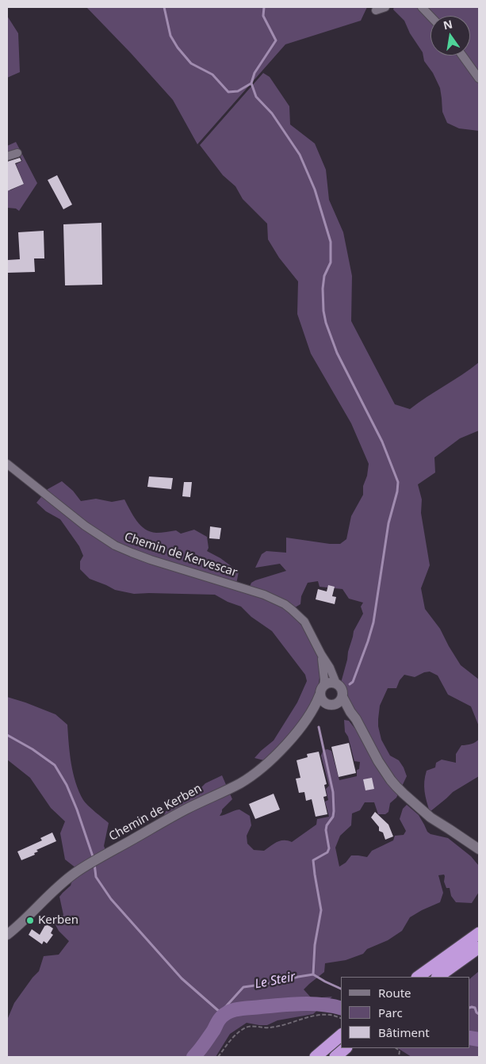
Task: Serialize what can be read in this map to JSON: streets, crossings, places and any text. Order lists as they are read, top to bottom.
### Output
{
  "streets": {
    "street": ["Chemin de Kervescar", "Chemin de Kerben"]
  },
  "crossings": [
    ["Chemin de Kervescar", "Chemin de Kerben"]
  ],
  "water": ["Le Steir"],
  "places": ["Kerben"],
  "legend": ["Route", "Parc", "Bâtiment"],
  "north": "top"
}
